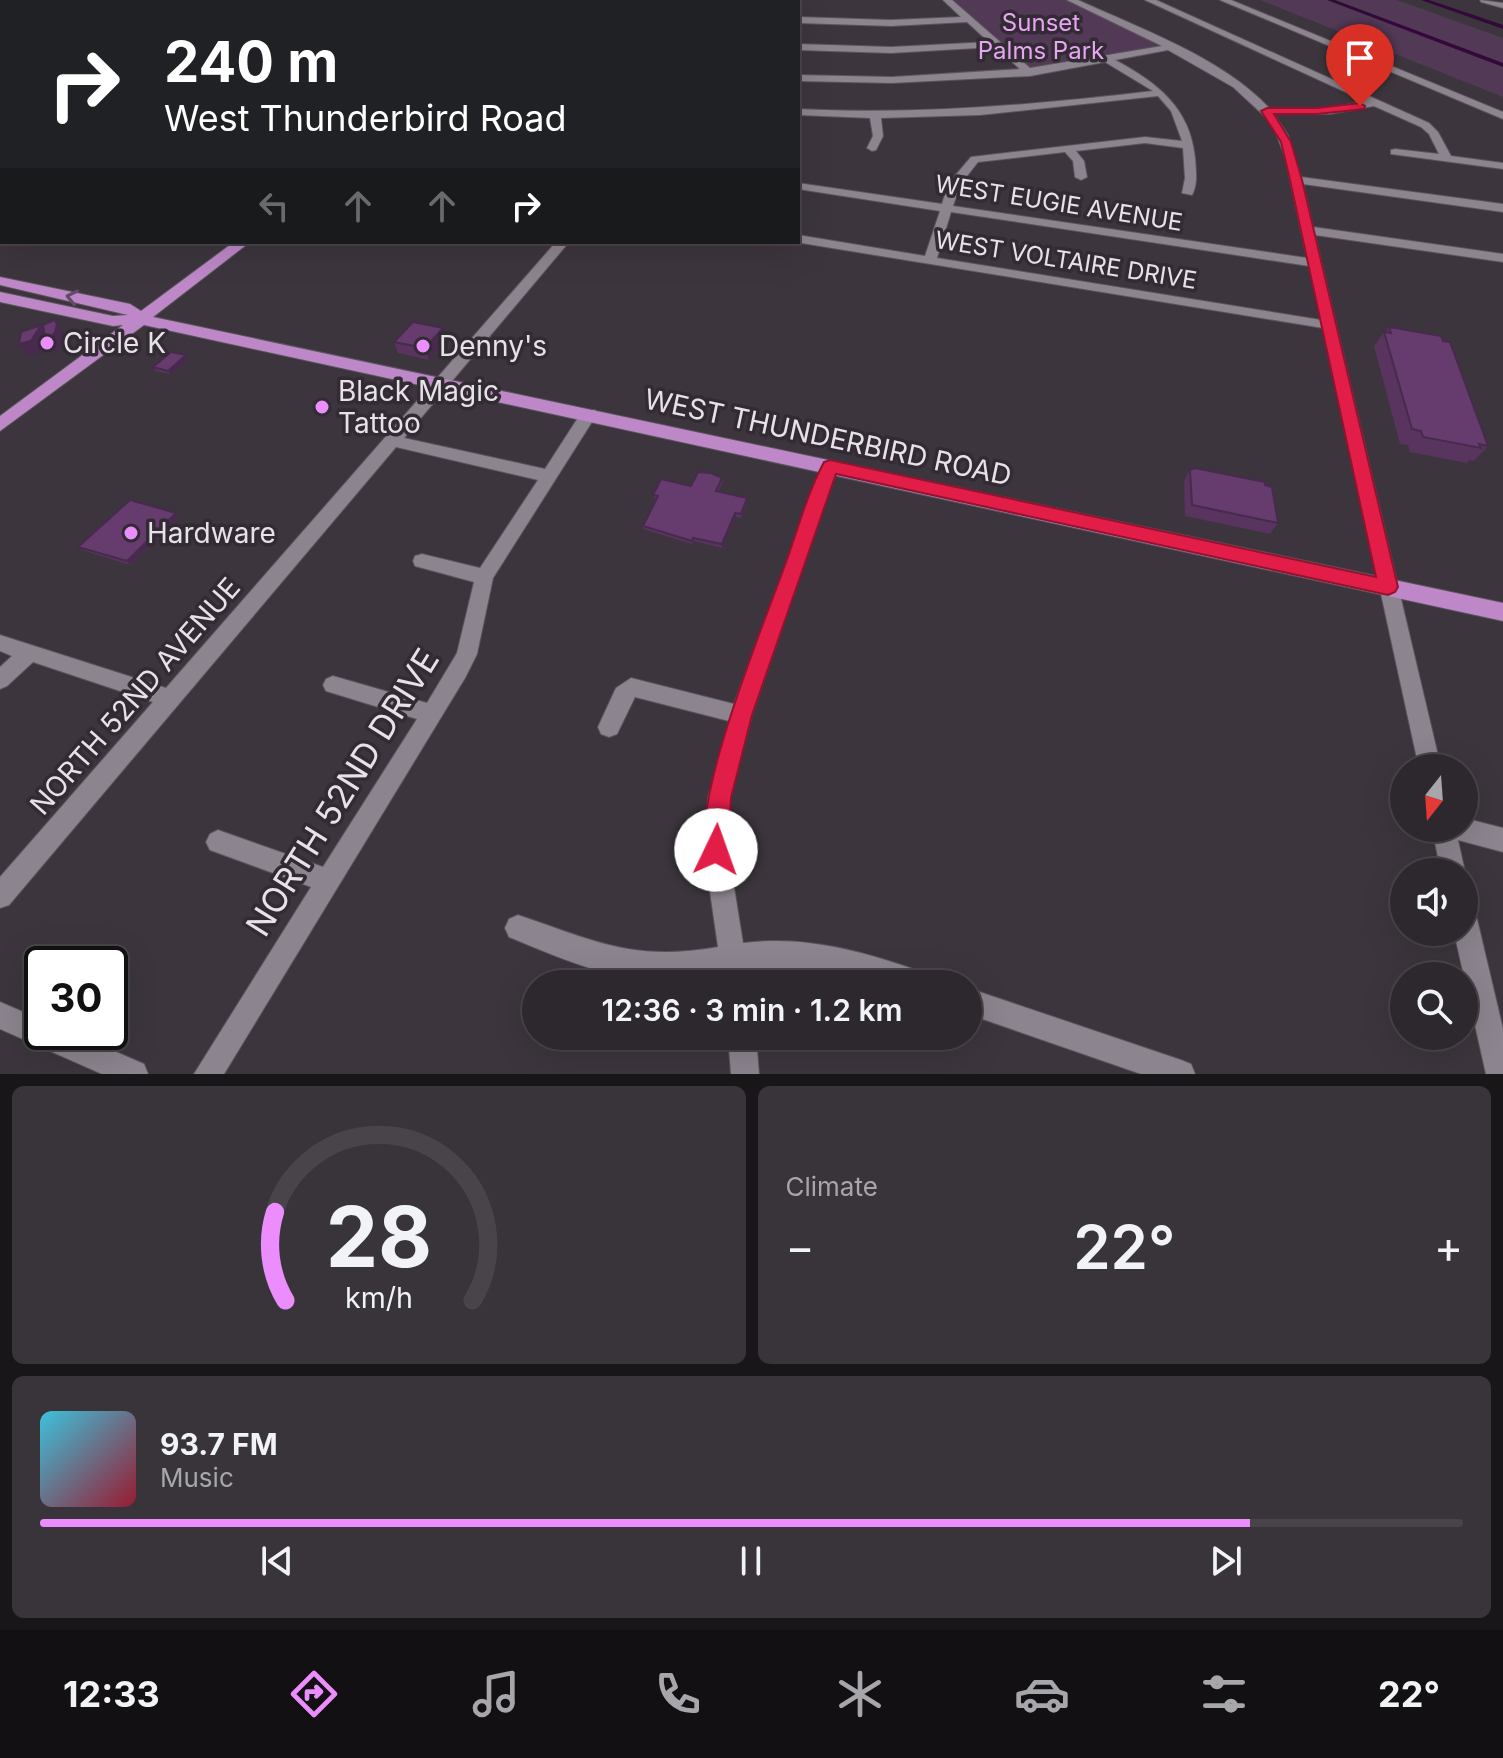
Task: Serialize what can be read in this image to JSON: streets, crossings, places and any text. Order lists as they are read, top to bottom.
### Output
{
  "streets": {
    "main road": ["WEST THUNDERBIRD ROAD"],
    "street": [
      "WEST EUGIE AVENUE",
      "WEST VOLTAIRE DRIVE",
      "NORTH 52ND AVENUE",
      "NORTH 52ND DRIVE"
    ]
  },
  "crossings": [
    ["WEST THUNDERBIRD ROAD", "NORTH 52ND AVENUE"],
    ["WEST THUNDERBIRD ROAD", "NORTH 52ND DRIVE"]
  ],
  "parks": ["Sunset Palms Park"],
  "places": [
    "Circle K",
    "Denny's",
    "Black Magic Tattoo",
    "Hardware"
  ],
  "north": "bottom",
  "page": {
    "turn": ["240 m", "West Thunderbird Road"],
    "limit": "30",
    "trip": "12:36 · 3 min · 1.2 km",
    "tile": "Climate",
    "heat": ["−", "22°", "+"],
    "song": ["93.7 FM", "Music"],
    "tabs": ["12:33", "22°"],
    "gauge": ["28", "km/h"]
  }
}
